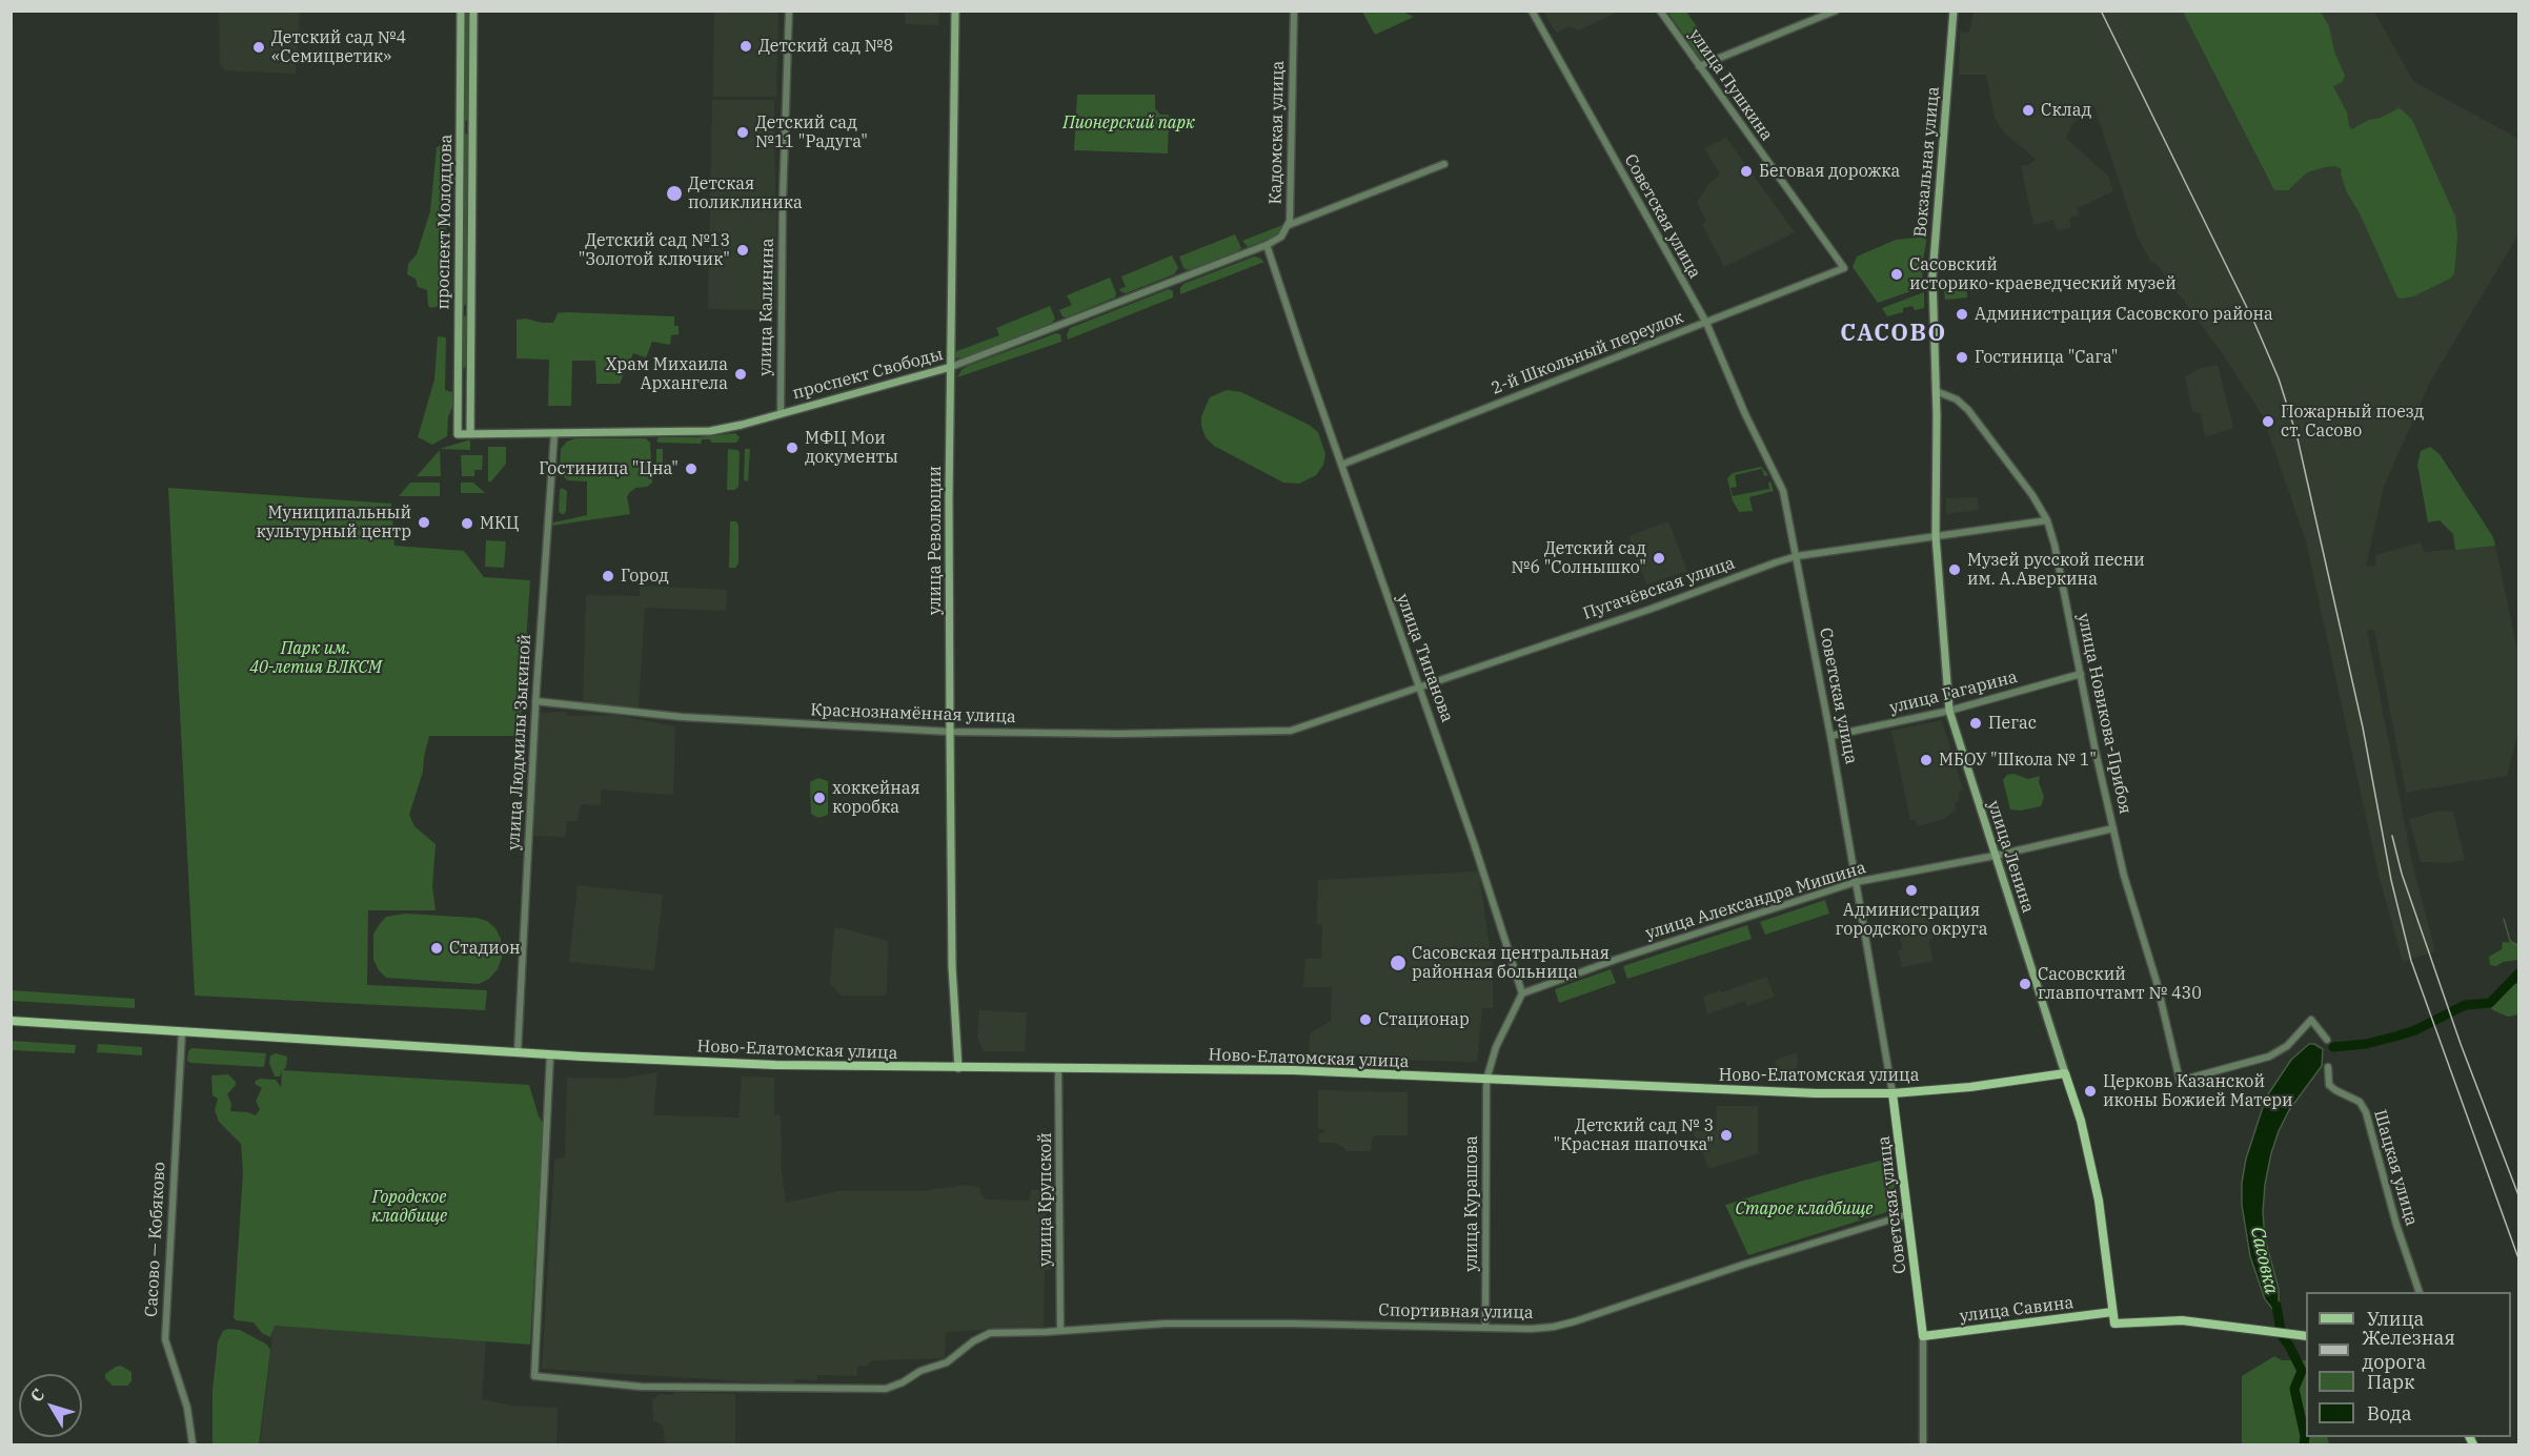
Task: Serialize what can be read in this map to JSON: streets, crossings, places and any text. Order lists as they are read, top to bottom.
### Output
{
  "streets": {
    "main road": [
      "Вокзальная улица",
      "Советская улица",
      "проспект Молодцова",
      "проспект Свободы",
      "улица Революции",
      "улица Ленина",
      "Ново-Елатомская улица",
      "улица Савина"
    ],
    "street": [
      "улица Пушкина",
      "Кадомская улица",
      "улица Калинина",
      "2-й Школьный переулок",
      "Пугачёвская улица",
      "улица Типанова",
      "улица Гагарина",
      "Краснознамённая улица",
      "улица Новикова-Прибоя",
      "улица Людмилы Зыкиной",
      "улица Александра Мишина",
      "Шацкая улица",
      "улица Крупской",
      "улица Курашова",
      "Сасово — Кобяково",
      "Спортивная улица"
    ]
  },
  "crossings": [
    ["улица Пушкина", "2-й Школьный переулок"],
    ["Кадомская улица", "проспект Свободы"],
    ["Кадомская улица", "улица Типанова"],
    ["Вокзальная улица", "улица Новикова-Прибоя"],
    ["Вокзальная улица", "улица Ленина"],
    ["Советская улица", "2-й Школьный переулок"],
    ["Советская улица", "Пугачёвская улица"],
    ["Советская улица", "улица Гагарина"],
    ["Советская улица", "улица Александра Мишина"],
    ["Советская улица", "Ново-Елатомская улица"],
    ["Советская улица", "улица Савина"],
    ["Советская улица", "Спортивная улица"],
    ["проспект Молодцова", "проспект Свободы"],
    ["улица Калинина", "проспект Свободы"],
    ["2-й Школьный переулок", "улица Типанова"],
    ["проспект Свободы", "улица Революции"],
    ["проспект Свободы", "улица Типанова"],
    ["проспект Свободы", "улица Людмилы Зыкиной"],
    ["улица Революции", "Краснознамённая улица"],
    ["улица Революции", "Ново-Елатомская улица"],
    ["Пугачёвская улица", "улица Типанова"],
    ["Пугачёвская улица", "Краснознамённая улица"],
    ["Пугачёвская улица", "улица Новикова-Прибоя"],
    ["Пугачёвская улица", "улица Ленина"],
    ["улица Типанова", "улица Александра Мишина"],
    ["улица Гагарина", "улица Новикова-Прибоя"],
    ["улица Гагарина", "улица Ленина"],
    ["Краснознамённая улица", "улица Людмилы Зыкиной"],
    ["улица Новикова-Прибоя", "улица Ленина"],
    ["улица Новикова-Прибоя", "улица Александра Мишина"],
    ["улица Людмилы Зыкиной", "Ново-Елатомская улица"],
    ["улица Ленина", "улица Александра Мишина"],
    ["улица Ленина", "Ново-Елатомская улица"],
    ["улица Ленина", "улица Савина"],
    ["Ново-Елатомская улица", "улица Крупской"],
    ["Ново-Елатомская улица", "улица Курашова"],
    ["Ново-Елатомская улица", "Сасово — Кобяково"],
    ["Ново-Елатомская улица", "Спортивная улица"],
    ["улица Крупской", "Спортивная улица"],
    ["улица Курашова", "Спортивная улица"]
  ],
  "districts": ["САСОВО"],
  "water": ["Сасовка"],
  "parks": [
    "Пионерский парк",
    "Парк им. 40-летия ВЛКСМ",
    "Городское кладбище",
    "Старое кладбище"
  ],
  "places": [
    "Детский сад №8",
    "Детский сад №4 «Семицветик»",
    "Склад",
    "Детский сад №11 \"Радуга\"",
    "Беговая дорожка",
    "Детская поликлиника",
    "Детский сад №13 \"Золотой ключик\"",
    "Сасовский историко-краеведческий музей",
    "Администрация Сасовского района",
    "Гостиница \"Сага\"",
    "Храм Михаила Архангела",
    "Пожарный поезд ст. Сасово",
    "МФЦ Мои документы",
    "Гостиница \"Цна\"",
    "Муниципальный культурный центр",
    "МКЦ",
    "Детский сад №6 \"Солнышко\"",
    "Музей русской песни им. А.Аверкина",
    "Город",
    "Пегас",
    "МБОУ \"Школа № 1\"",
    "хоккейная коробка",
    "Администрация городского округа",
    "Стадион",
    "Сасовская центральная районная больница",
    "Сасовский главпочтамт № 430",
    "Стационар",
    "Церковь Казанской иконы Божией Матери",
    "Детский сад № 3 \"Красная шапочка\""
  ],
  "legend": [
    "Улица",
    "Железная дорога",
    "Парк",
    "Вода"
  ],
  "north": "top left"
}
